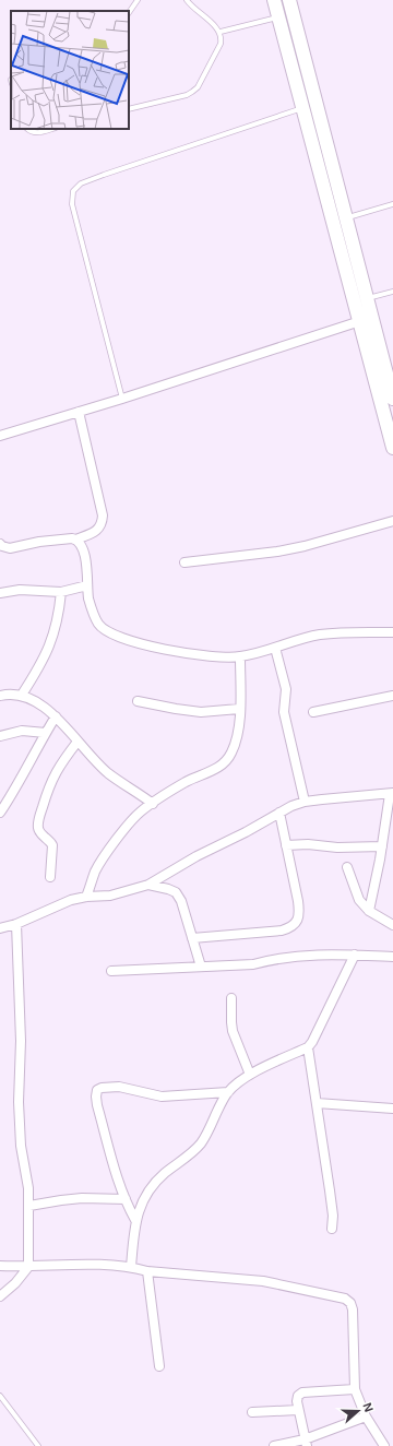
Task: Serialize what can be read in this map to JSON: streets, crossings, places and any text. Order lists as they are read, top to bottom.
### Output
{
  "north": "right"
}
